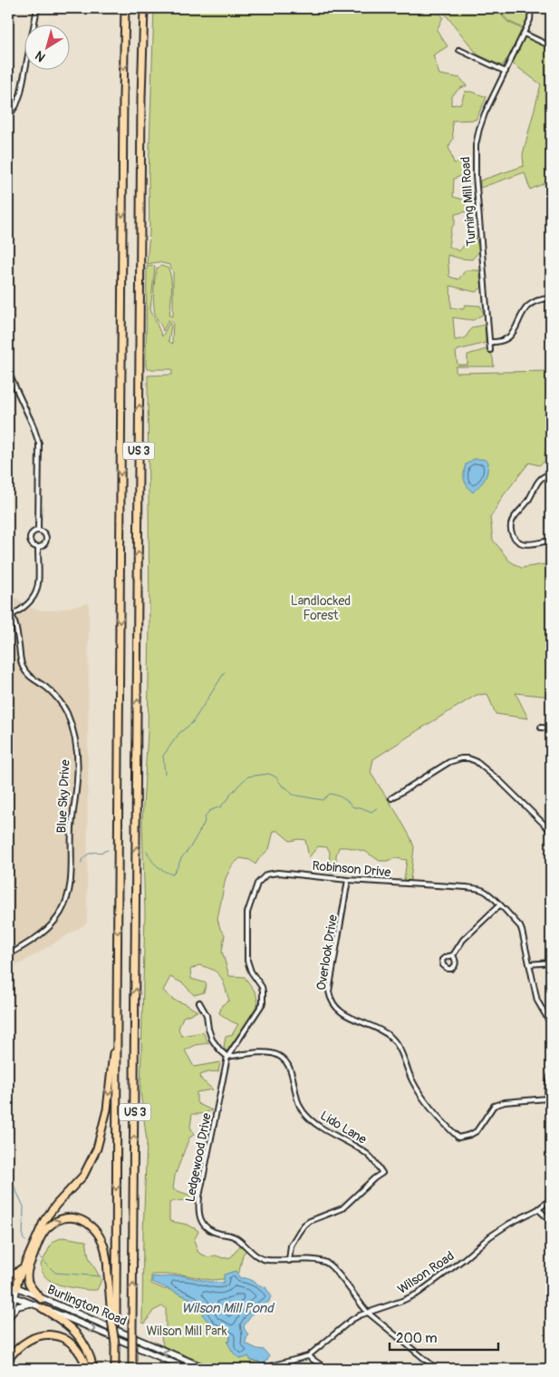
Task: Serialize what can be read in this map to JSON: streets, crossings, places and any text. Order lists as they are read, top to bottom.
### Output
{
  "streets": {
    "highway": ["US 3"],
    "main road": ["Burlington Road"],
    "street": [
      "Turning Mill Road",
      "Blue Sky Drive",
      "Robinson Drive",
      "Overlook Drive",
      "Lido Lane",
      "Ledgewood Drive",
      "Wilson Road"
    ]
  },
  "crossings": [
    ["Robinson Drive", "Overlook Drive"],
    ["Robinson Drive", "Lido Lane"],
    ["Robinson Drive", "Ledgewood Drive"],
    ["Lido Lane", "Ledgewood Drive"],
    ["Ledgewood Drive", "Wilson Road"]
  ],
  "water": ["Wilson Mill Pond"],
  "parks": ["Landlocked Forest", "Wilson Mill Park"],
  "scale_bar": "200 m",
  "north": "bottom left"
}
